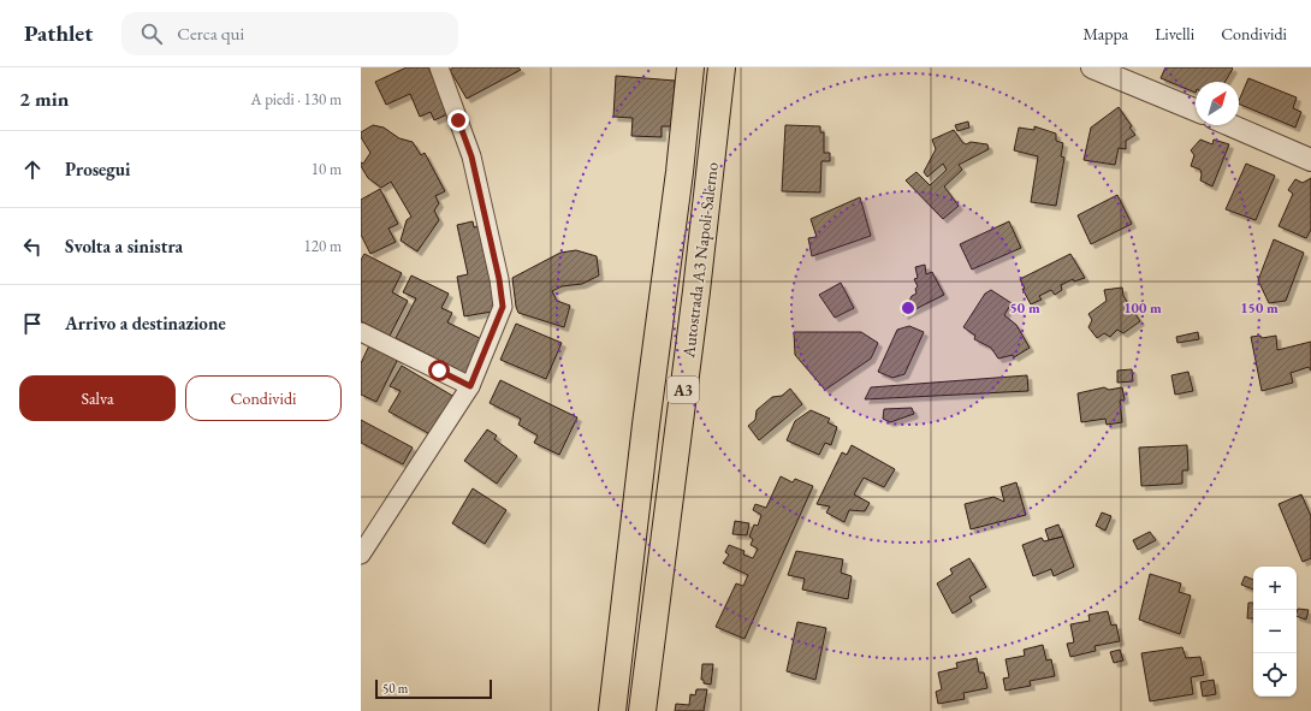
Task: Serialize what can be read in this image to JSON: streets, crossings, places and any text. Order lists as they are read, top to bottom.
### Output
{
  "streets": {
    "highway": ["Autostrada A3 Napoli-Salerno", "A3"]
  },
  "scale_bar": "50 m",
  "north": "top right",
  "page": {
    "header": "Pathlet",
    "search": "Cerca qui",
    "nav": ["Mappa", "Livelli", "Condividi"],
    "heading": ["2 min", "A piedi · 130 m"],
    "list": [
      ["Prosegui", "10 m"],
      ["Svolta a sinistra", "120 m"],
      "Arrivo a destinazione"
    ],
    "buttons": ["Salva", "Condividi"],
    "map_buttons": ["+", "−"],
    "scale": "50 m"
  },
  "rings": ["50 m", "100 m", "150 m"]
}
